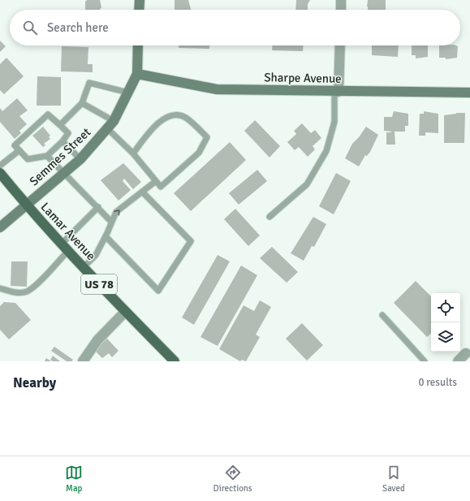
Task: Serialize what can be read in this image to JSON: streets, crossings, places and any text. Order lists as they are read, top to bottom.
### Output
{
  "streets": {
    "main road": ["Lamar Avenue", "US 78"],
    "street": ["Sharpe Avenue", "Semmes Street"]
  },
  "crossings": [
    ["Sharpe Avenue", "Semmes Street"],
    ["Semmes Street", "Lamar Avenue"]
  ],
  "page": {
    "search": "Search here",
    "heading": ["Nearby", "0 results"],
    "nav": ["Map", "Directions", "Saved"]
  }
}
